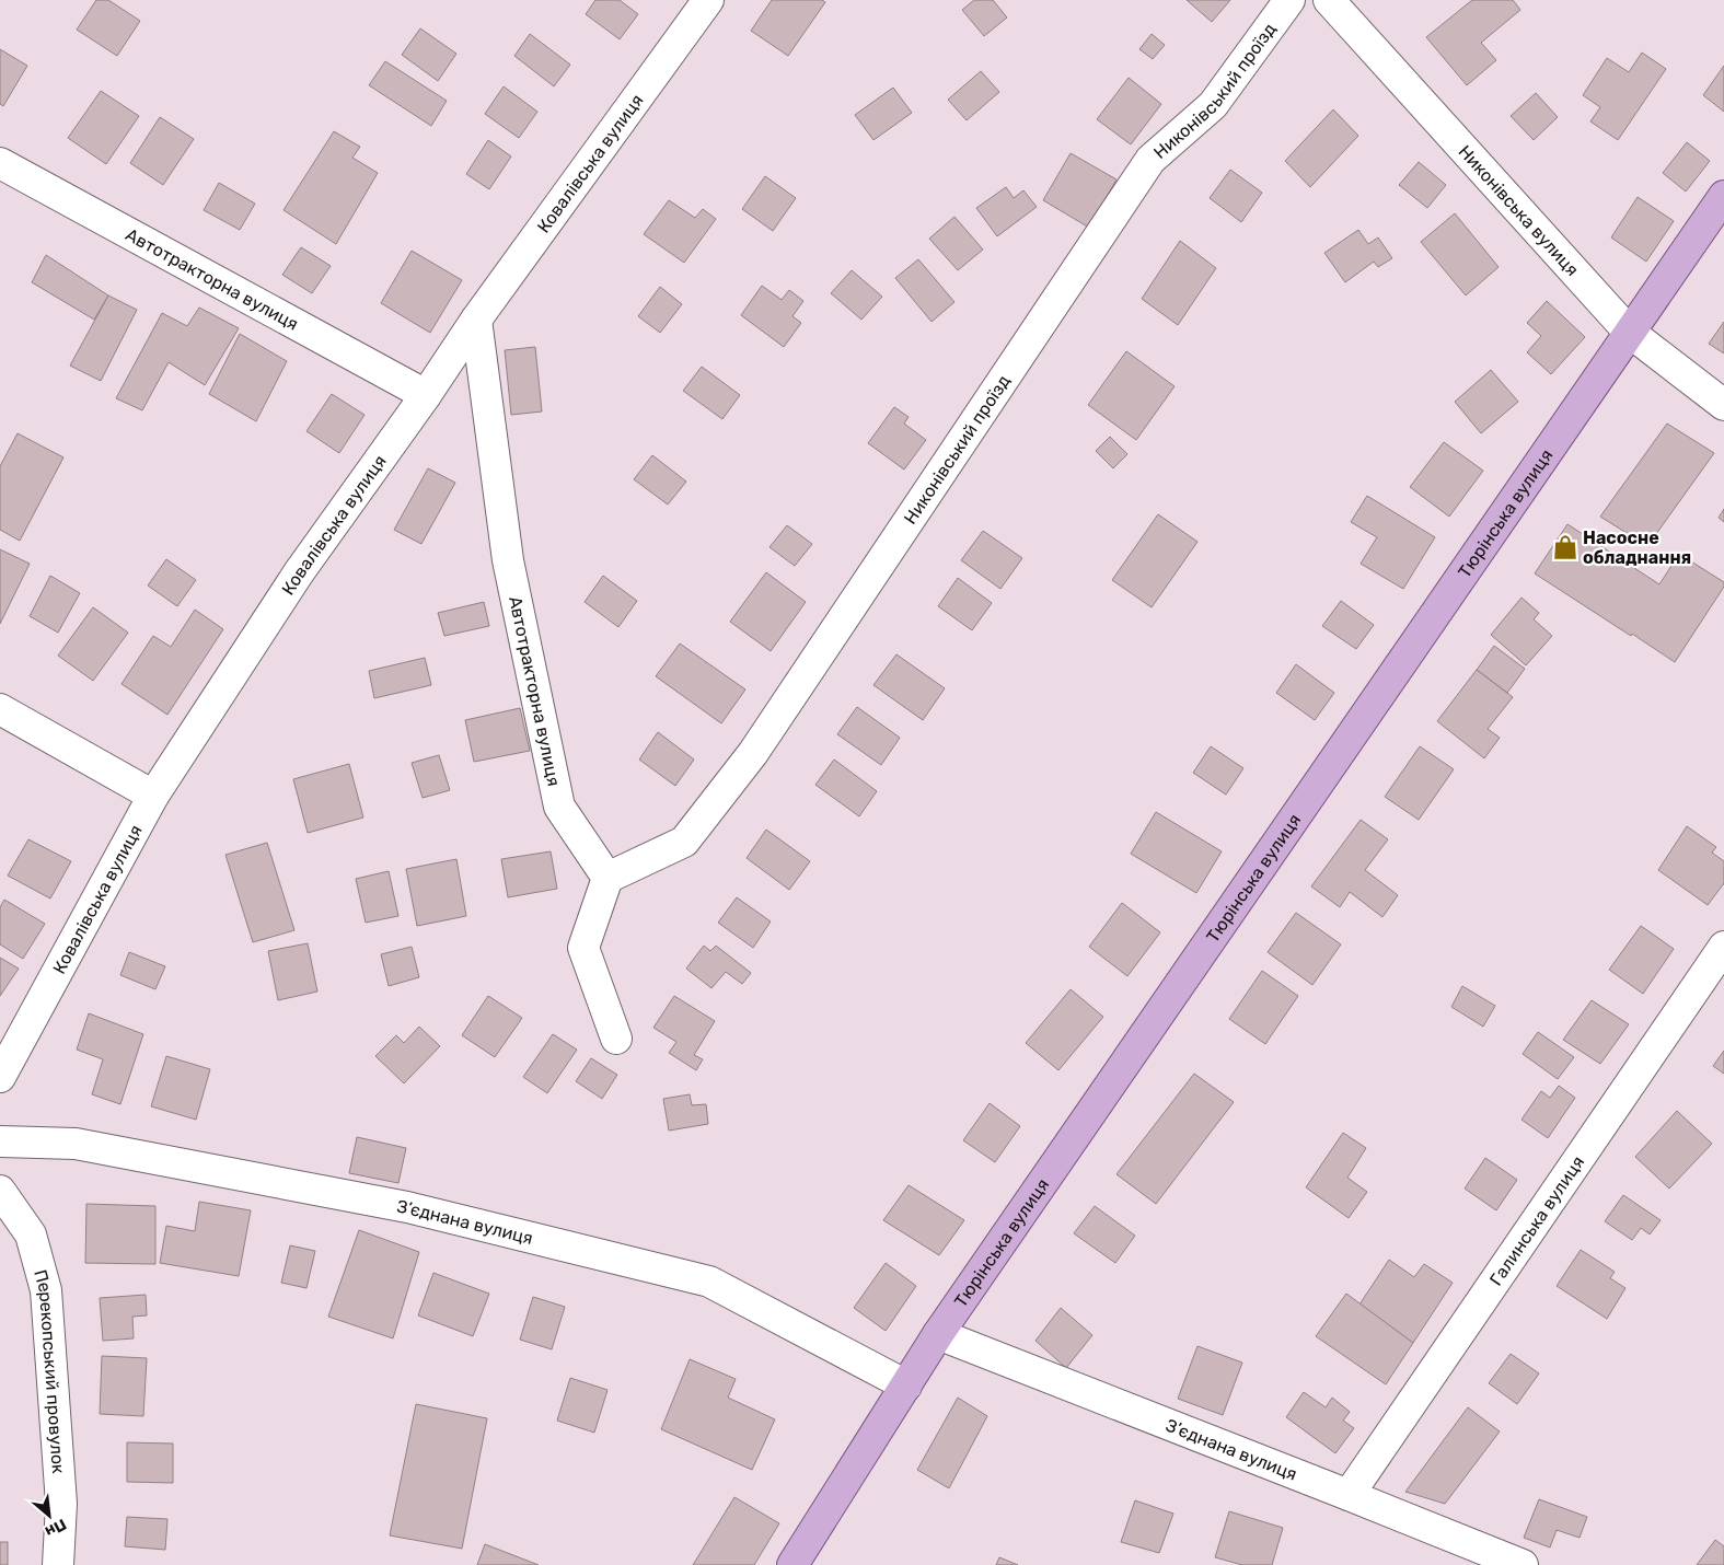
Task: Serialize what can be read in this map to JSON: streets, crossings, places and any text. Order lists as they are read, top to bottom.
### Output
{
  "streets": {
    "main road": ["Тюрінська вулиця"],
    "street": [
      "Никонівський проїзд",
      "Ковалівська вулиця",
      "Никонівська вулиця",
      "Автотракторна вулиця",
      "Галинська вулиця",
      "З’єднана вулиця",
      "Перекопський провулок"
    ]
  },
  "crossings": [
    ["Никонівський проїзд", "Автотракторна вулиця"],
    ["Ковалівська вулиця", "Автотракторна вулиця"],
    ["Никонівська вулиця", "Тюрінська вулиця"],
    ["Тюрінська вулиця", "З’єднана вулиця"],
    ["Галинська вулиця", "З’єднана вулиця"]
  ],
  "places": {
    "shop": ["Насосне обладнання"]
  },
  "north": "bottom right"
}
